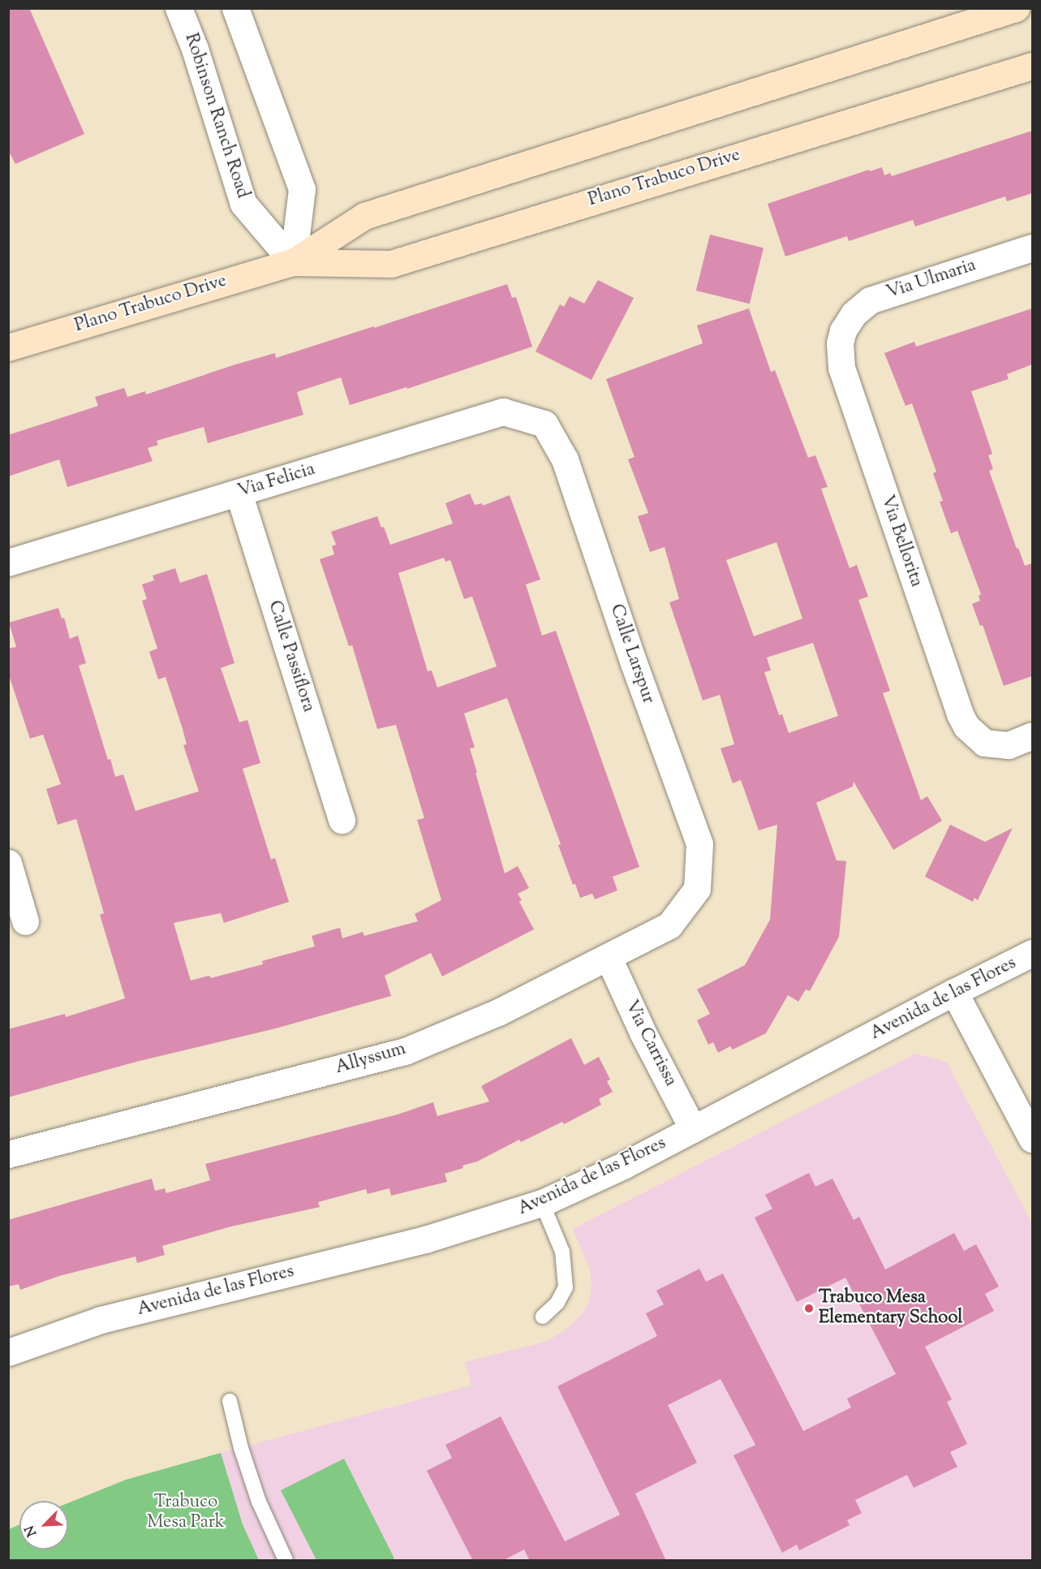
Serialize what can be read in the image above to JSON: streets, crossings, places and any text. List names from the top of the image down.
{
  "streets": {
    "main road": ["Plano Trabuco Drive"],
    "street": [
      "Robinson Ranch Road",
      "Via Ulmaria",
      "Via Felicia",
      "Via Bellorita",
      "Calle Larspur",
      "Calle Passiflora",
      "Avenida de las Flores",
      "Via Carrissa",
      "Allyssum"
    ]
  },
  "crossings": [
    ["Robinson Ranch Road", "Plano Trabuco Drive"],
    ["Via Ulmaria", "Via Bellorita"],
    ["Via Felicia", "Calle Larspur"],
    ["Via Felicia", "Calle Passiflora"],
    ["Calle Larspur", "Allyssum"],
    ["Avenida de las Flores", "Via Carrissa"],
    ["Via Carrissa", "Allyssum"]
  ],
  "parks": ["Trabuco Mesa Park"],
  "places": ["Trabuco Mesa Elementary School"],
  "north": "bottom left"
}
